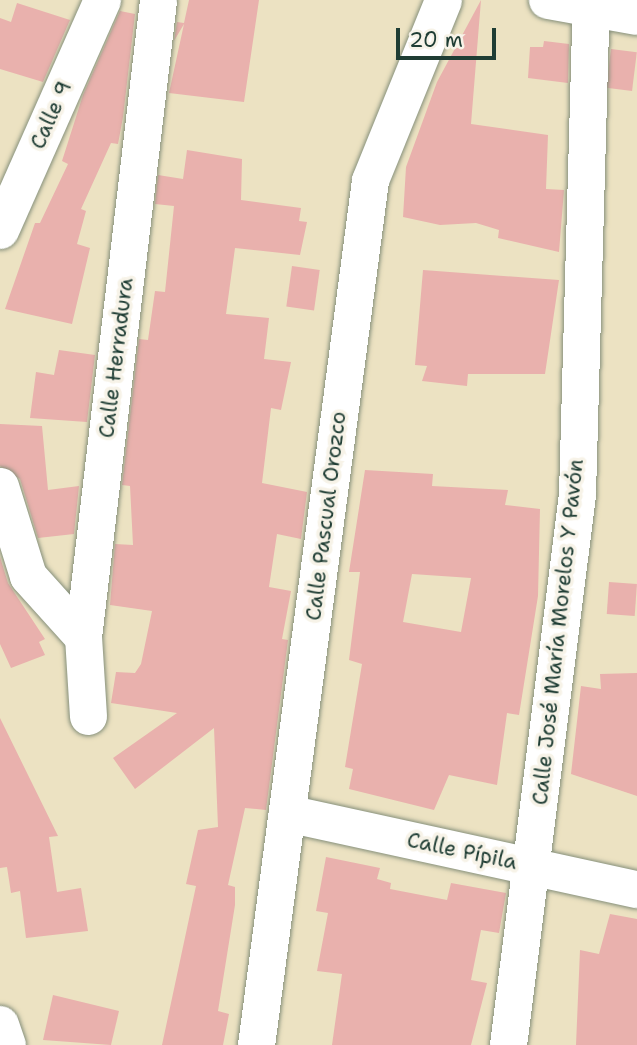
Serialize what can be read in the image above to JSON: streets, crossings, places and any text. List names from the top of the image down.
{
  "streets": {
    "street": [
      "Calle 9",
      "Calle Herradura",
      "Calle Pascual Orozco",
      "Calle José María Morelos Y Pavón",
      "Calle Pípila"
    ]
  },
  "crossings": [
    ["Calle Pascual Orozco", "Calle Pípila"],
    ["Calle José María Morelos Y Pavón", "Calle Pípila"]
  ],
  "scale_bar": "20 m"
}
